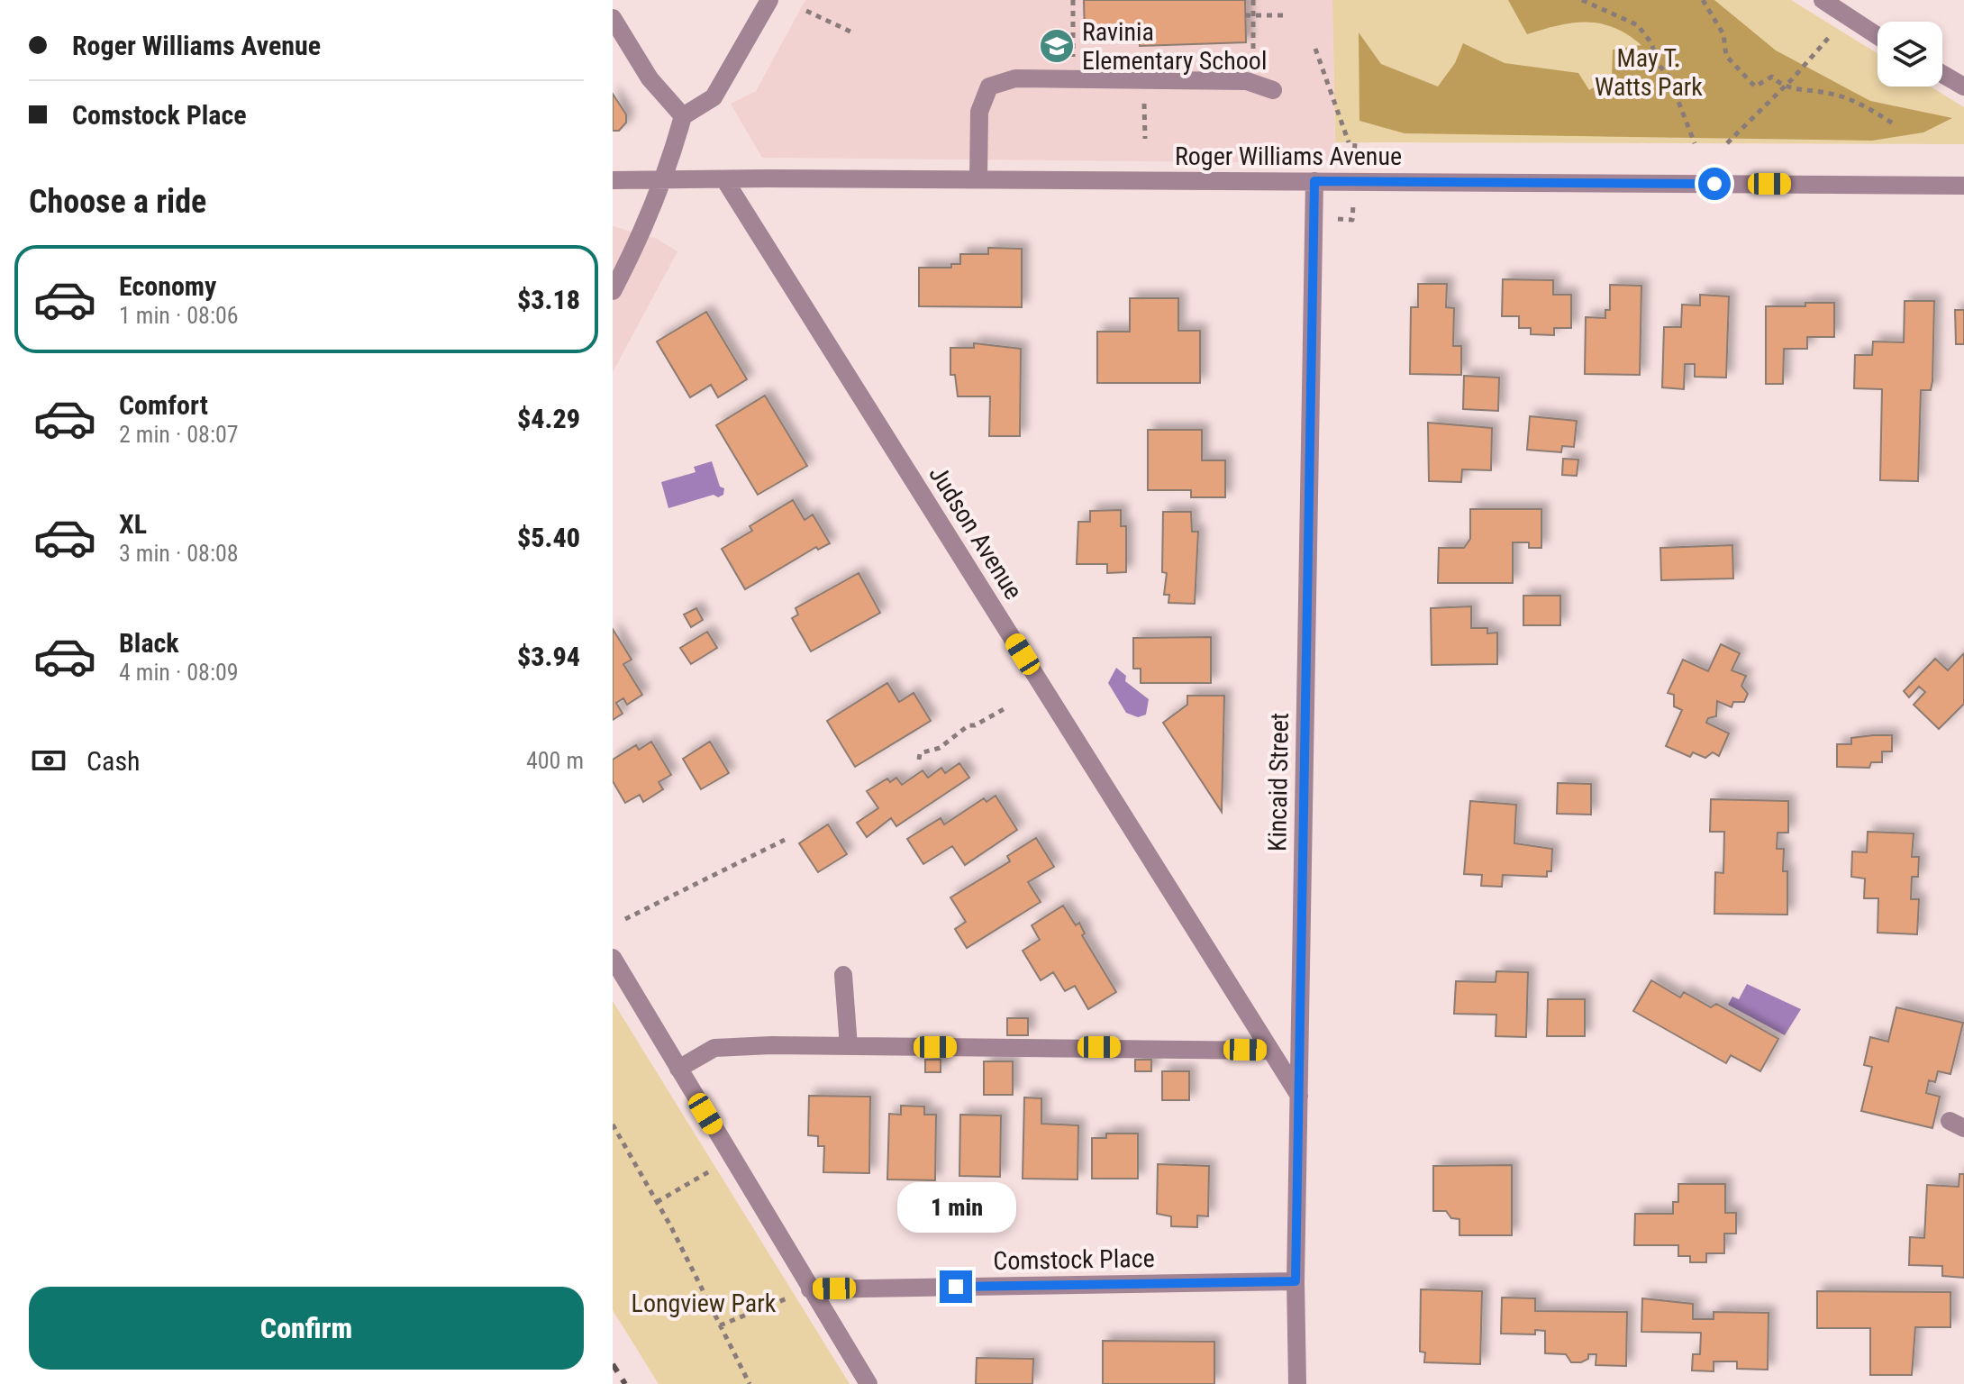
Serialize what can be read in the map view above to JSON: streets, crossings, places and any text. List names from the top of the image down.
{
  "streets": {
    "street": [
      "Roger Williams Avenue",
      "Judson Avenue",
      "Kincaid Street",
      "Comstock Place"
    ]
  },
  "crossings": [
    ["Roger Williams Avenue", "Judson Avenue"],
    ["Roger Williams Avenue", "Kincaid Street"],
    ["Judson Avenue", "Kincaid Street"],
    ["Kincaid Street", "Comstock Place"]
  ],
  "parks": ["May T. Watts Park", "Longview Park"],
  "places": {
    "school or university": ["Ravinia Elementary School"]
  },
  "page": {
    "banner": ["Roger Williams Avenue", "Comstock Place"],
    "heading": "Choose a ride",
    "list": [
      {
        "name": "Economy",
        "note": "1 min · 08:06",
        "value": "$3.18"
      },
      {
        "name": "Comfort",
        "note": "2 min · 08:07",
        "value": "$4.29"
      },
      {
        "name": "XL",
        "note": "3 min · 08:08",
        "value": "$5.40"
      },
      {
        "name": "Black",
        "note": "4 min · 08:09",
        "value": "$3.94"
      }
    ],
    "pay": ["Cash", "400 m"],
    "bubble": "1 min",
    "buttons": "Confirm"
  }
}
